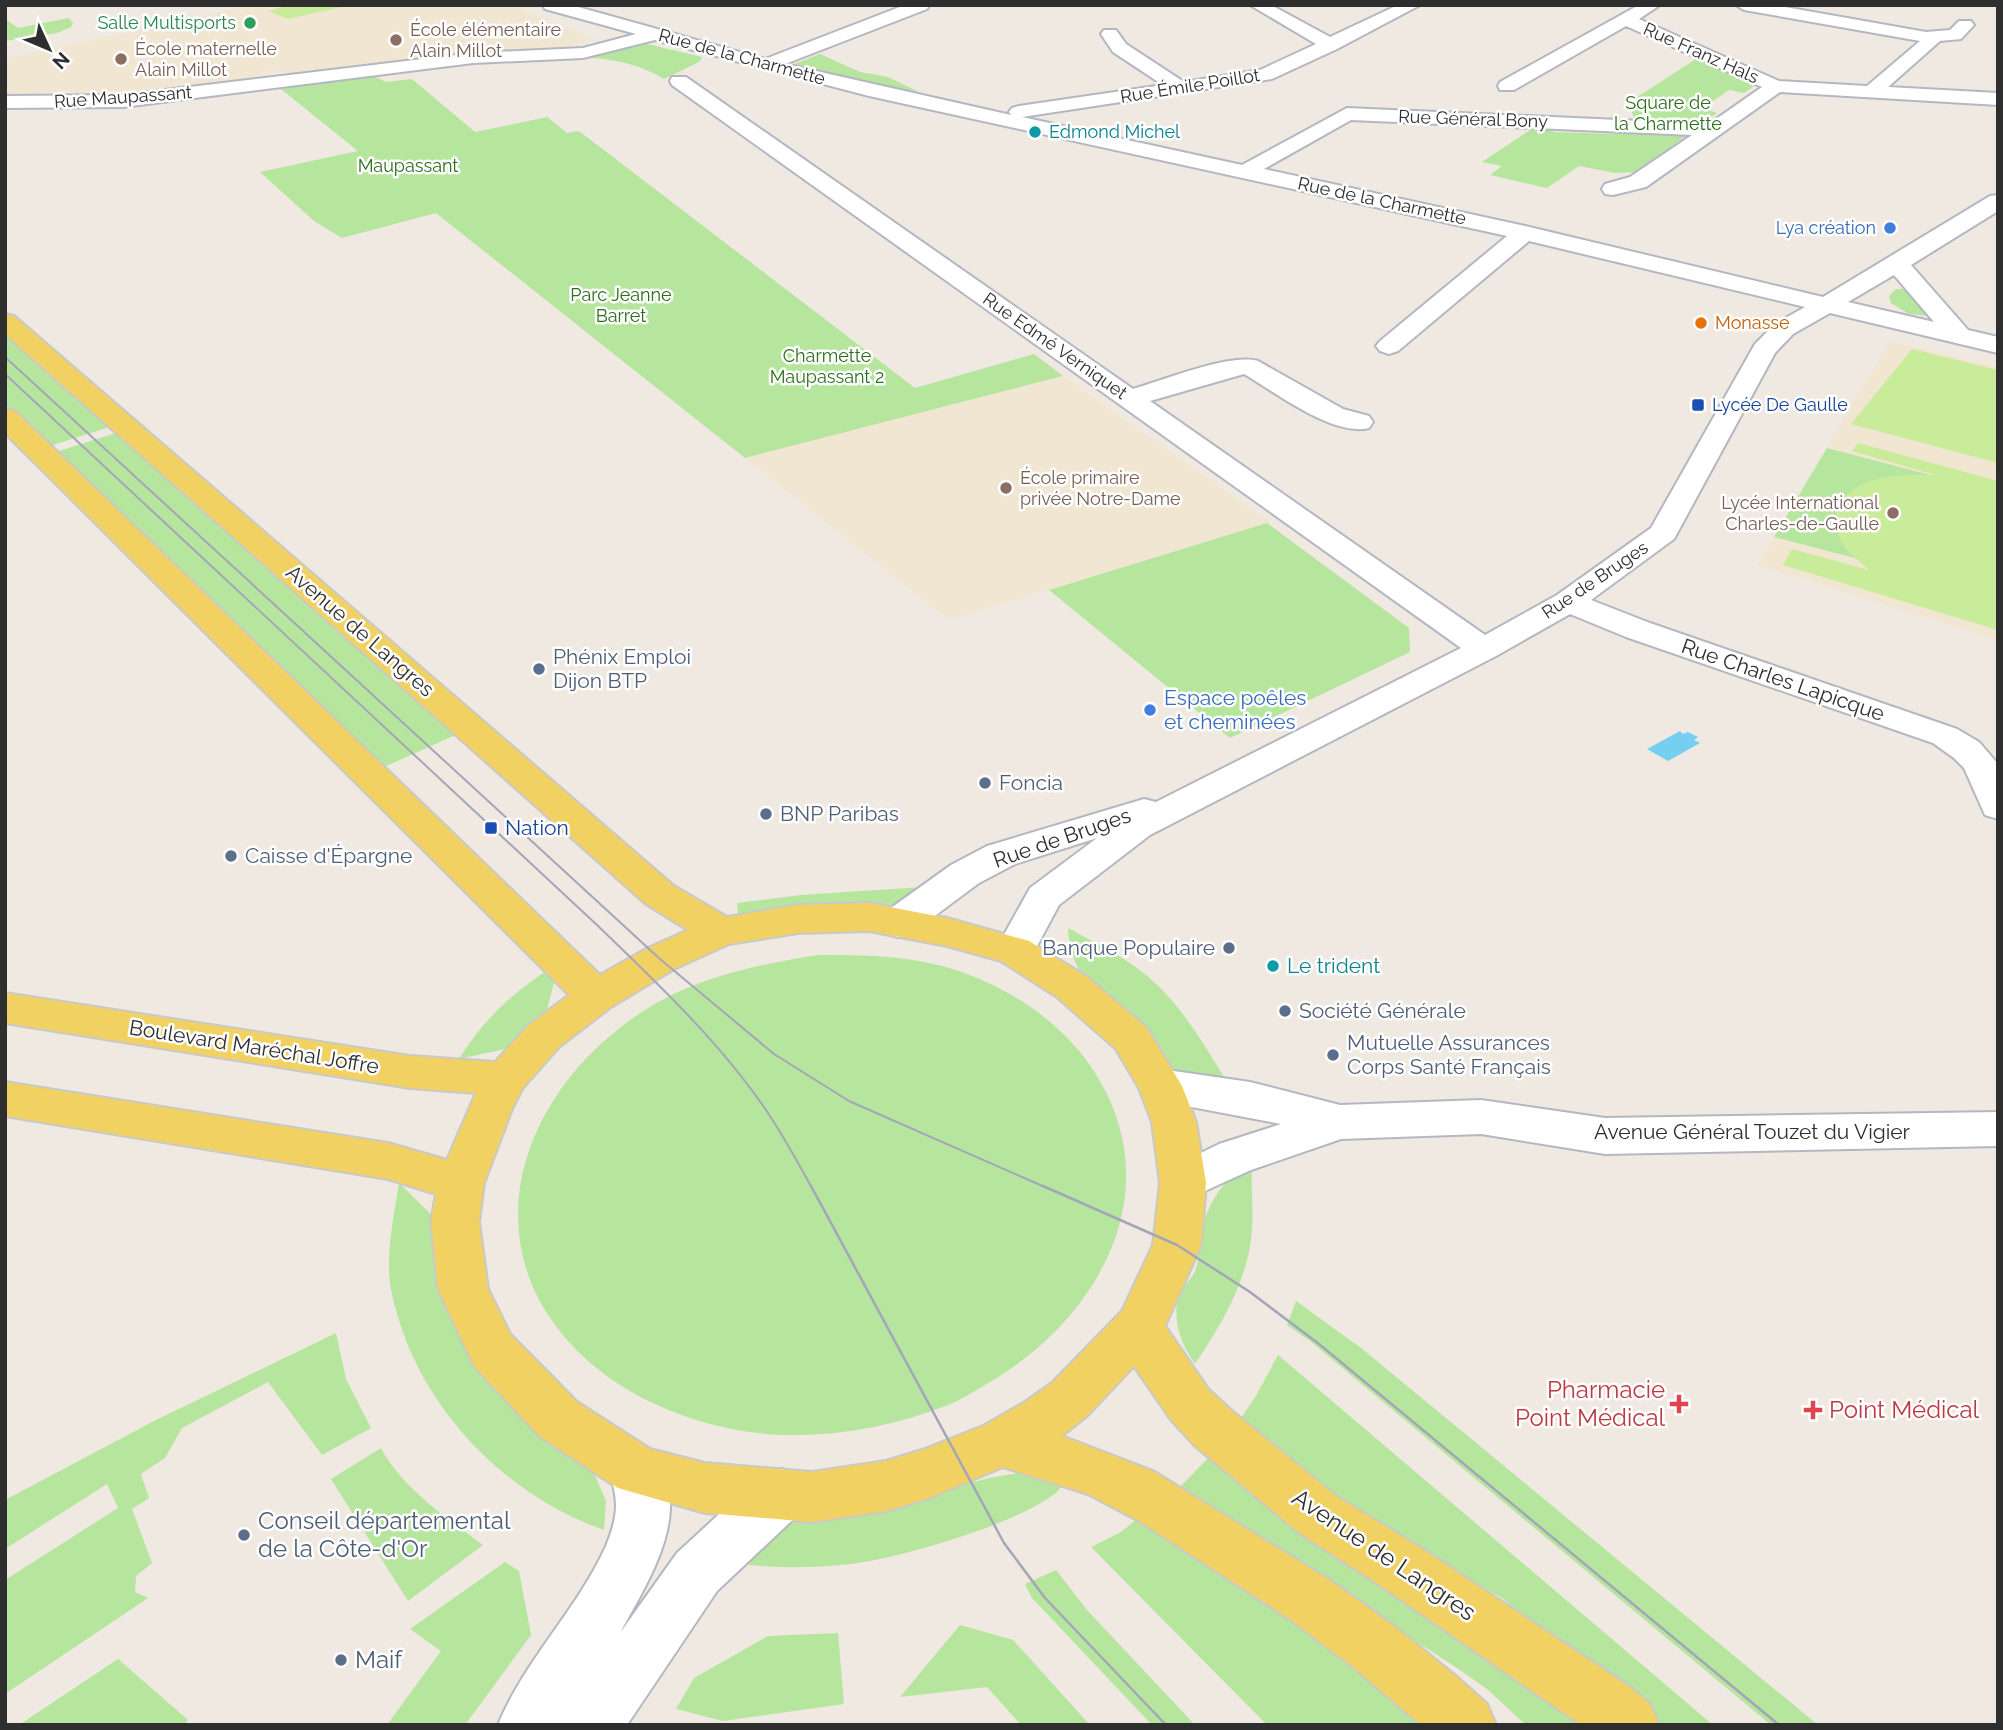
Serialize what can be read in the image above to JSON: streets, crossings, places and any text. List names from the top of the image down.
{
  "streets": {
    "main road": ["Avenue de Langres", "Boulevard Maréchal Joffre"],
    "street": [
      "Rue Franz Hals",
      "Rue de la Charmette",
      "Rue Émile Poillot",
      "Rue Maupassant",
      "Rue Général Bony",
      "Rue Edmé Verniquet",
      "Rue de Bruges",
      "Rue Charles Lapicque",
      "Avenue Général Touzet du Vigier"
    ]
  },
  "crossings": [
    ["Rue de la Charmette", "Rue Émile Poillot"],
    ["Rue de la Charmette", "Rue Maupassant"],
    ["Rue de la Charmette", "Rue Général Bony"],
    ["Rue de la Charmette", "Rue Edmé Verniquet"],
    ["Rue de la Charmette", "Rue de Bruges"],
    ["Rue Edmé Verniquet", "Rue de Bruges"],
    ["Rue de Bruges", "Rue Charles Lapicque"]
  ],
  "parks": [
    "Square de la Charmette",
    "Maupassant",
    "Parc Jeanne Barret",
    "Charmette Maupassant 2"
  ],
  "places": {
    "other": [
      "Salle Multisports",
      "École élémentaire Alain Millot",
      "École maternelle Alain Millot",
      "Edmond Michel",
      "Lya création",
      "Monasse",
      "École primaire privée Notre-Dame",
      "Lycée International Charles-de-Gaulle",
      "Phénix Emploi Dijon BTP",
      "Espace poêles et cheminées",
      "Foncia",
      "BNP Paribas",
      "Caisse d'Épargne",
      "Banque Populaire",
      "Le trident",
      "Société Générale",
      "Mutuelle Assurances Corps Santé Français",
      "Conseil départemental de la Côte-d'Or",
      "Maif"
    ],
    "transit": ["Lycée De Gaulle", "Nation"],
    "health": ["Pharmacie Point Médical", "Point Médical"]
  },
  "north": "bottom right"
}
